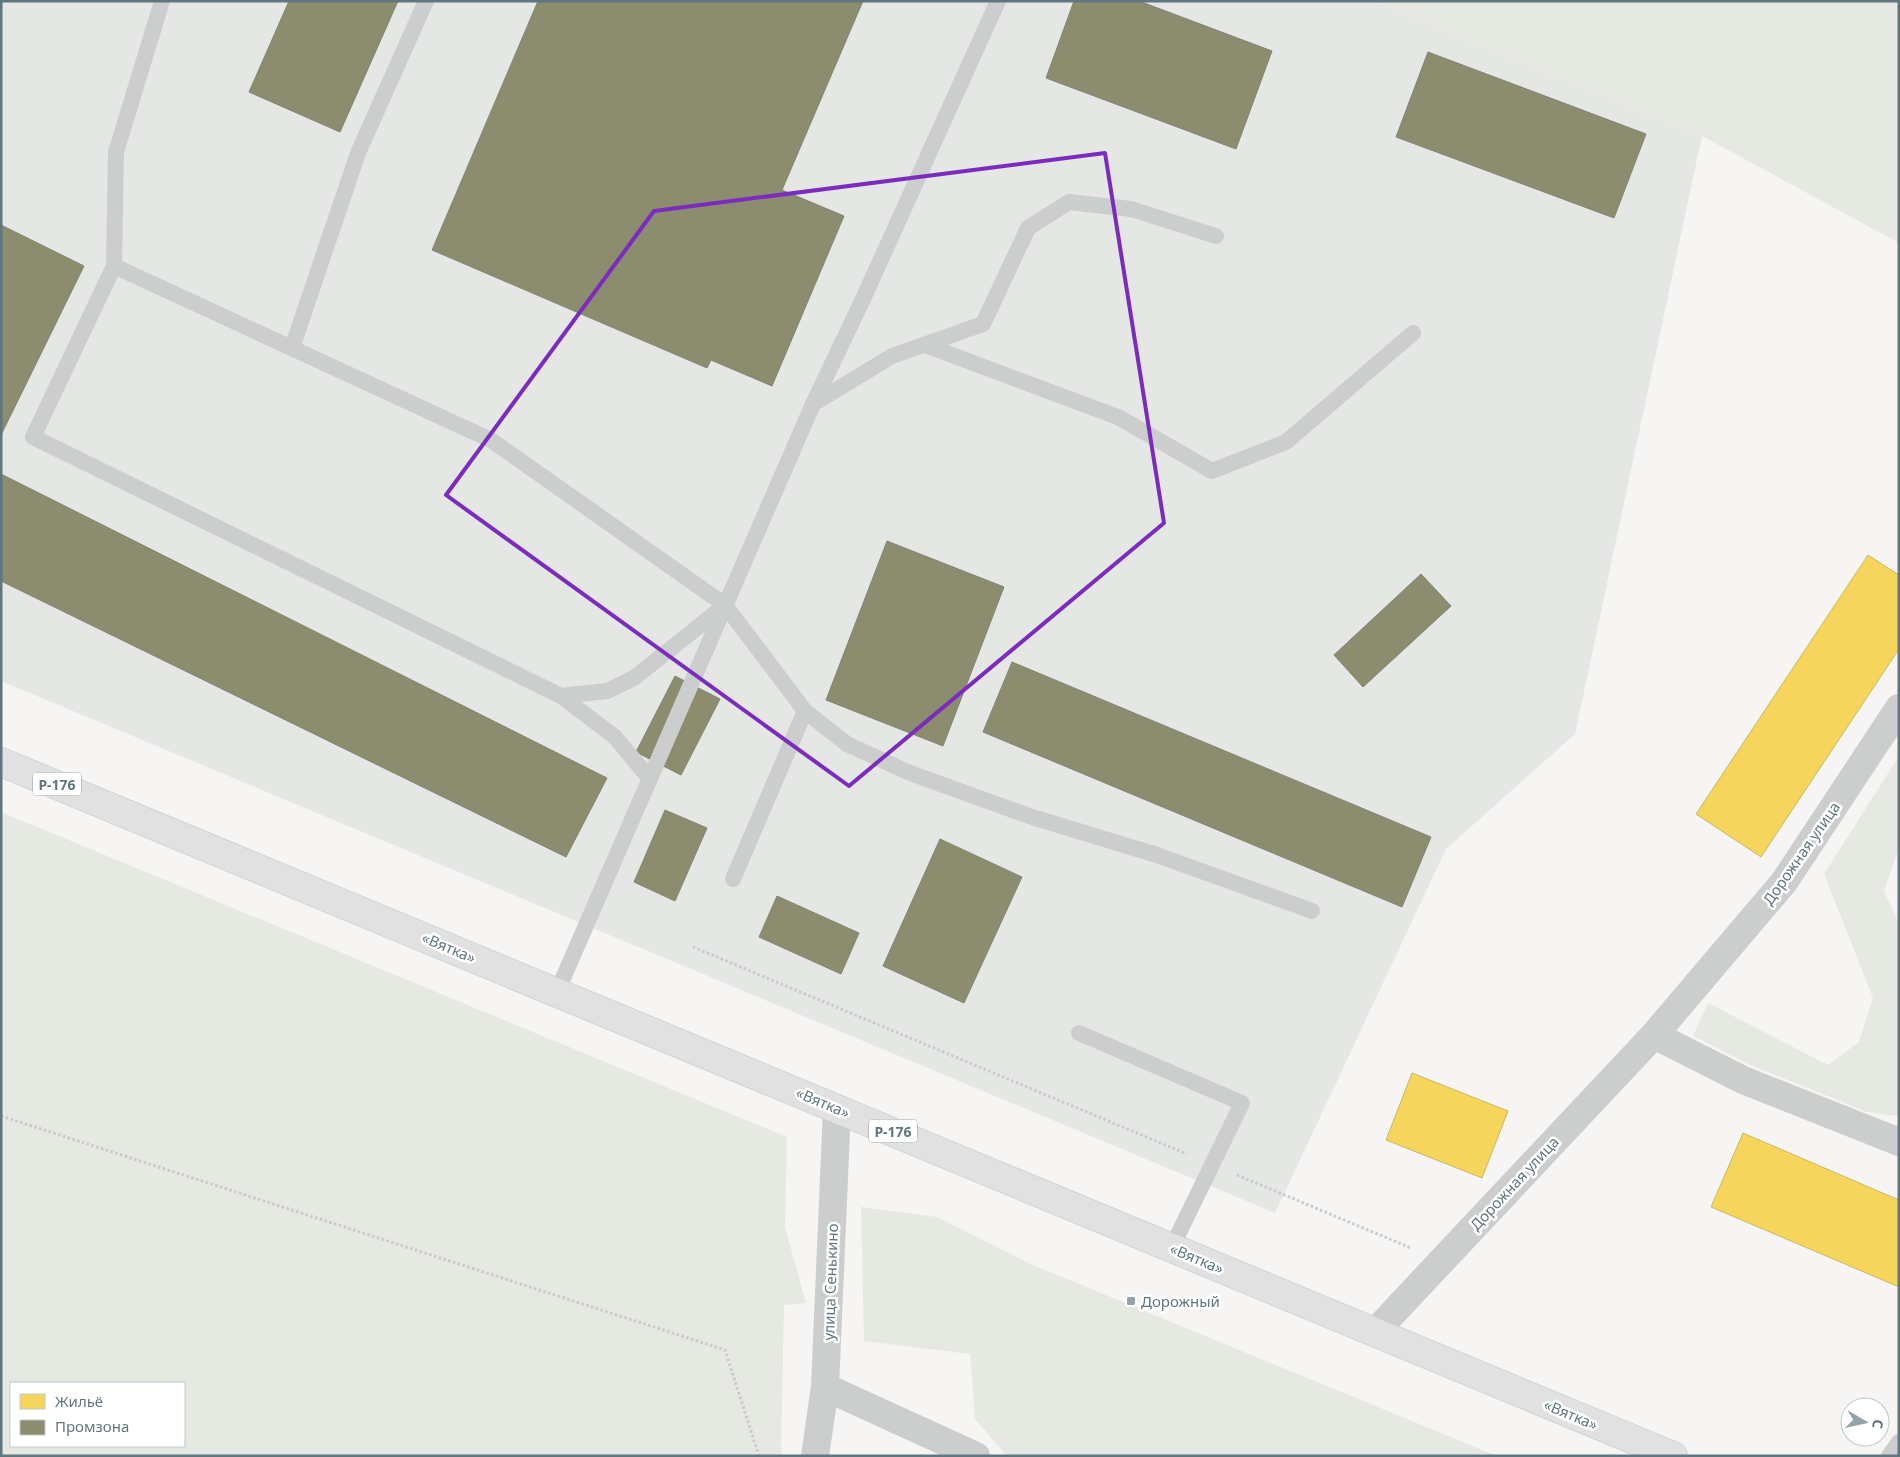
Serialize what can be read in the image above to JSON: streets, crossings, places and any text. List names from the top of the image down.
{
  "streets": {
    "main road": ["Р-176", "«Вятка»"],
    "street": ["Дорожная улица", "улица Сенькино"]
  },
  "crossings": [
    ["Дорожная улица", "«Вятка»"],
    ["«Вятка»", "улица Сенькино"]
  ],
  "places": {
    "transit": ["Дорожный"]
  },
  "legend": ["Жильё", "Промзона"],
  "north": "right"
}
